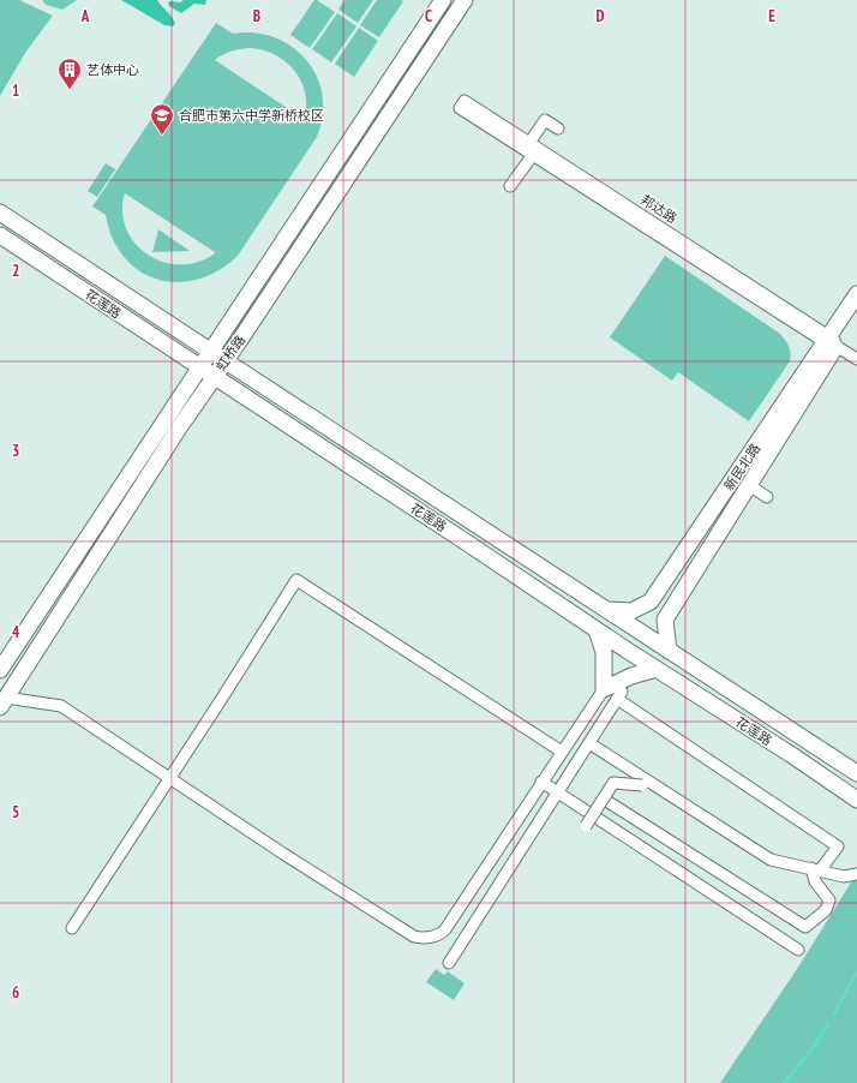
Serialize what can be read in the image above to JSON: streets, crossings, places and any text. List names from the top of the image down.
{
  "streets": {
    "main road": ["花莲路", "虹桥路", "新民北路"],
    "street": ["邦达路"]
  },
  "crossings": [
    ["邦达路", "新民北路"],
    ["花莲路", "虹桥路"],
    ["花莲路", "新民北路"]
  ],
  "places": {
    "building": ["艺体中心"],
    "school or university": ["合肥市第六中学新桥校区"]
  },
  "grid": {
    "columns": [
      "A",
      "B",
      "C",
      "D",
      "E"
    ],
    "rows": [
      "1",
      "2",
      "3",
      "4",
      "5",
      "6"
    ]
  }
}
